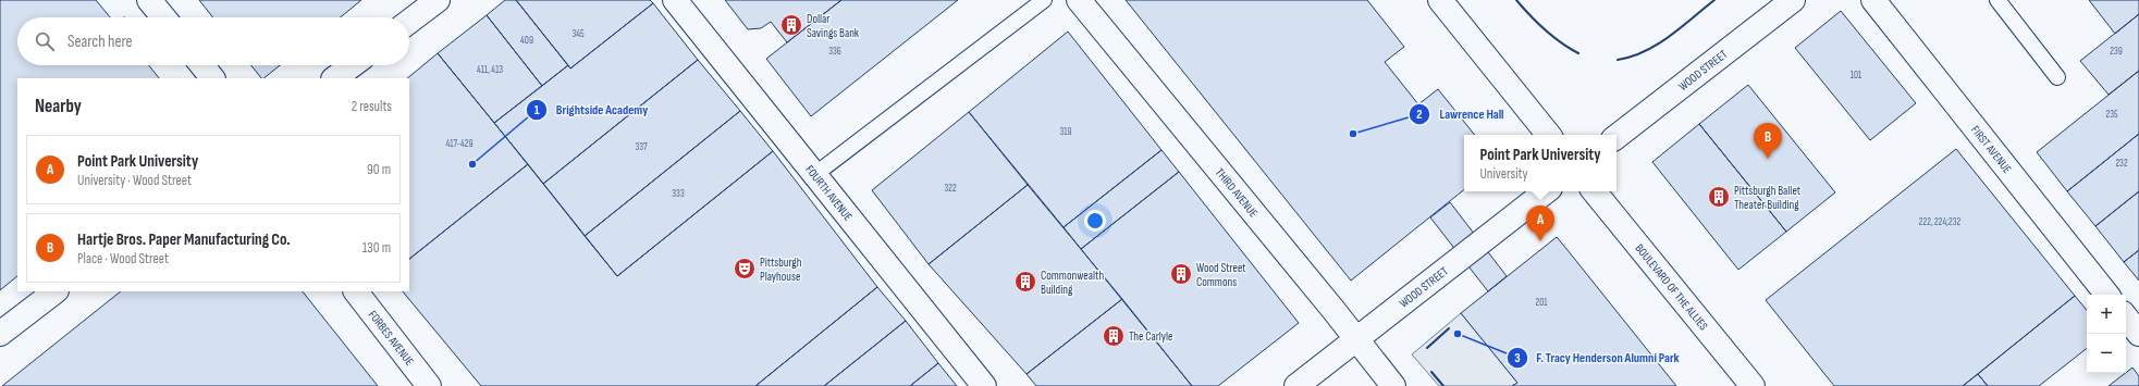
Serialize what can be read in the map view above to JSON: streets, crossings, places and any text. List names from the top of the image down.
{
  "streets": {
    "street": [
      "WOOD STREET",
      "FIRST AVENUE",
      "THIRD AVENUE",
      "FOURTH AVENUE",
      "BOULEVARD OF THE ALLIES",
      "FORBES AVENUE"
    ]
  },
  "crossings": [
    ["WOOD STREET", "THIRD AVENUE"]
  ],
  "places": {
    "building": [
      "Dollar Savings Bank",
      "Pittsburgh Ballet Theater Building",
      "Wood Street Commons",
      "Commonwealth Building",
      "The Carlyle"
    ],
    "other": ["Lawrence Hall", "Brightside Academy", "F. Tracy Henderson Alumni Park"],
    "theatre": ["Pittsburgh Playhouse"]
  },
  "house_numbers": [
    "345",
    "409",
    "336",
    "239",
    "411, 413",
    "101",
    "235",
    "319",
    "417-429",
    "337",
    "232",
    "322",
    "333",
    "222, 224;232",
    "201"
  ],
  "page": {
    "search": "Search here",
    "heading": ["Nearby", "2 results"],
    "pins": ["B", "A"],
    "popup": ["Point Park University", "University"],
    "list": [
      {
        "mark": "A",
        "name": "Point Park University",
        "note": "University · Wood Street",
        "value": "90 m"
      },
      {
        "mark": "B",
        "name": "Hartje Bros. Paper Manufacturing Co.",
        "note": "Place · Wood Street",
        "value": "130 m"
      }
    ],
    "map_buttons": ["+", "−"]
  }
}
